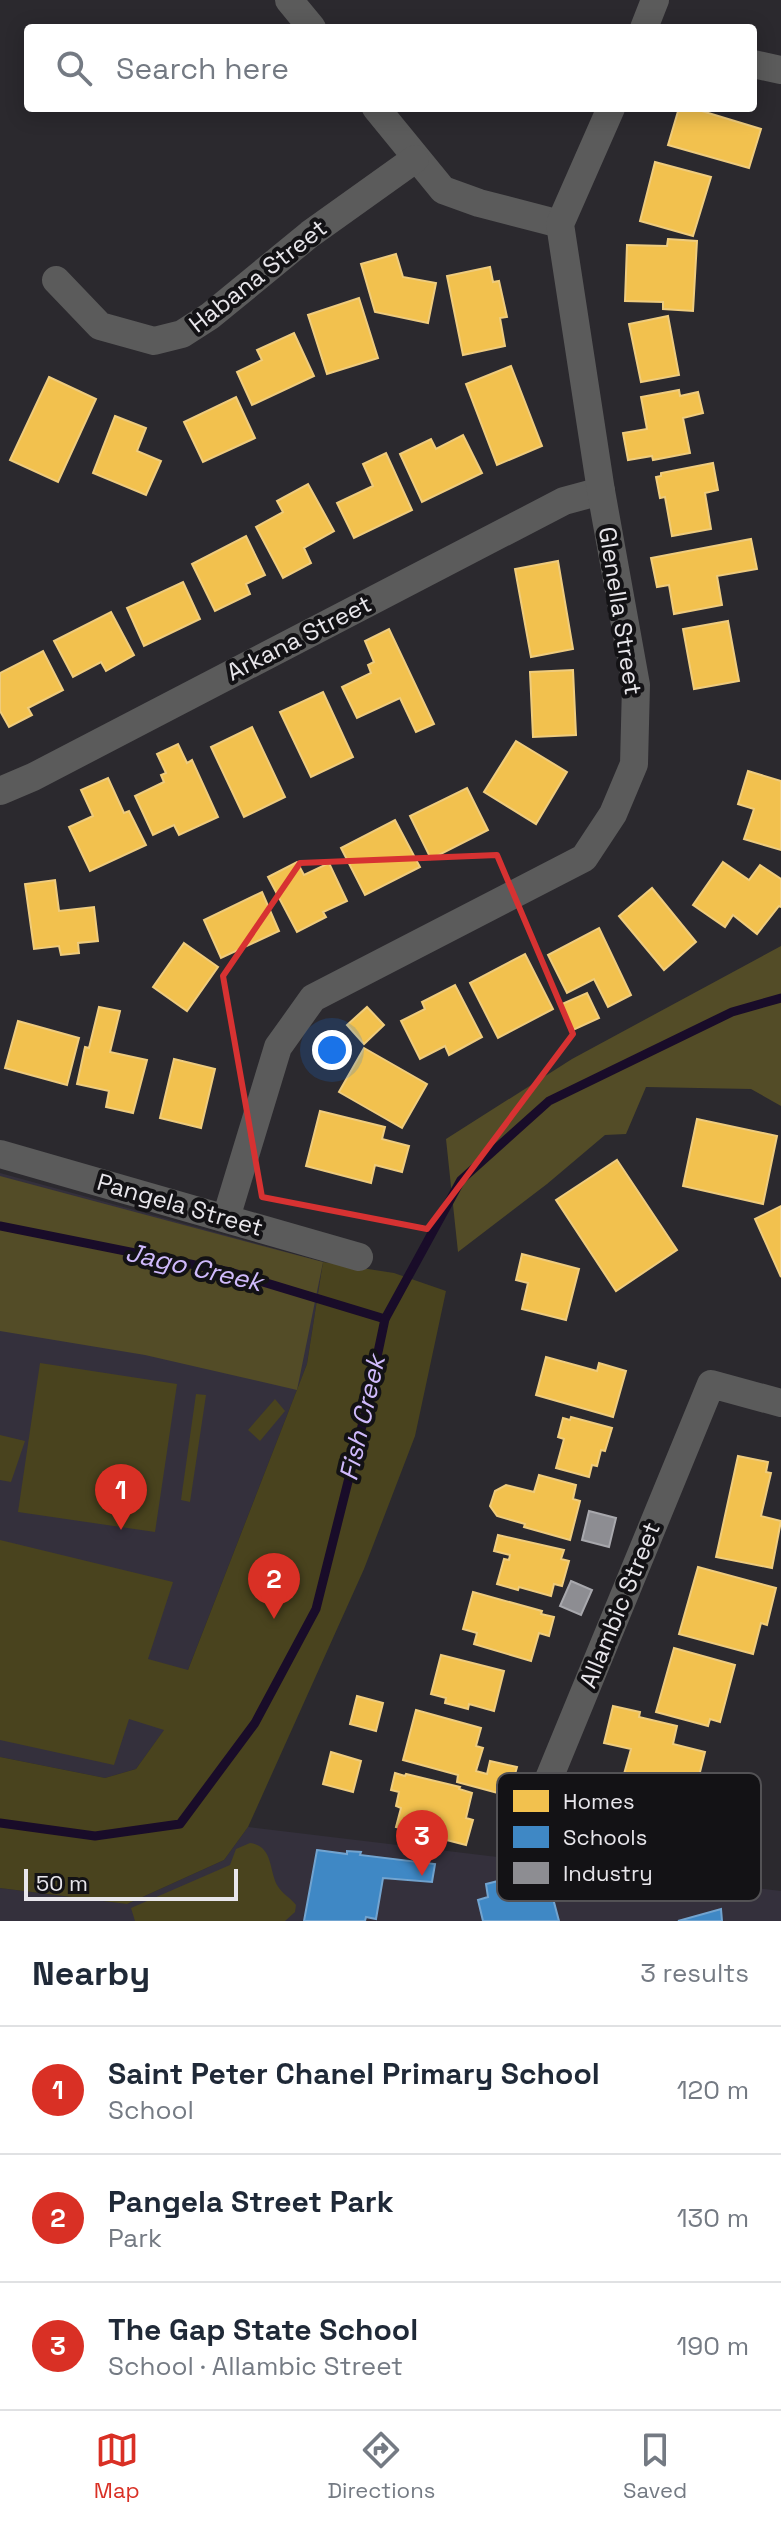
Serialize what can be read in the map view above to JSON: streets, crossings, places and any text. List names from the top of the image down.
{
  "streets": {
    "street": [
      "Habana Street",
      "Glenella Street",
      "Arkana Street",
      "Pangela Street",
      "Allambic Street"
    ]
  },
  "crossings": [
    ["Glenella Street", "Arkana Street"],
    ["Glenella Street", "Pangela Street"]
  ],
  "water": ["Jago Creek", "Fish Creek"],
  "legend": ["Homes", "Schools", "Industry"],
  "scale_bar": "50 m",
  "page": {
    "search": "Search here",
    "pins": ["1", "2", "3"],
    "scale": "50 m",
    "heading": ["Nearby", "3 results"],
    "list": [
      {
        "mark": "1",
        "name": "Saint Peter Chanel Primary School",
        "note": "School",
        "value": "120 m"
      },
      {
        "mark": "2",
        "name": "Pangela Street Park",
        "note": "Park",
        "value": "130 m"
      },
      {
        "mark": "3",
        "name": "The Gap State School",
        "note": "School · Allambic Street",
        "value": "190 m"
      }
    ],
    "nav": ["Map", "Directions", "Saved"]
  }
}
